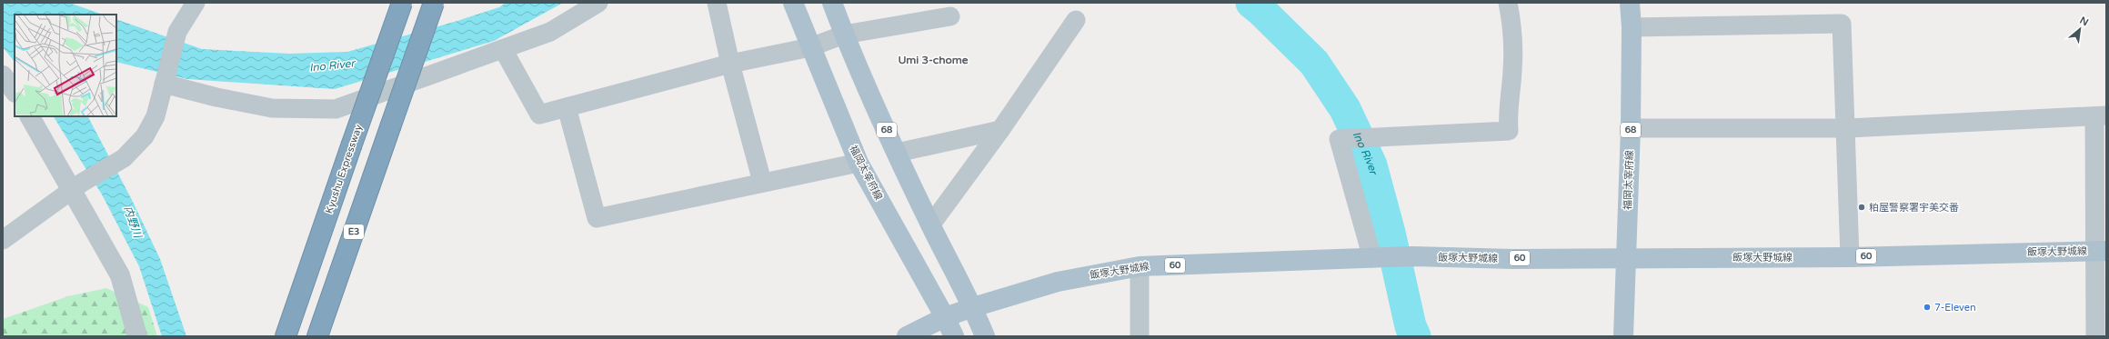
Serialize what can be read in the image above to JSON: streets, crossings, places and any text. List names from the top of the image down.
{
  "streets": {
    "highway": ["Kyushu Expressway", "E3"],
    "main road": [
      "68",
      "福岡太宰府線",
      "飯塚大野城線",
      "60"
    ]
  },
  "crossings": [
    ["68", "飯塚大野城線"],
    ["福岡太宰府線", "飯塚大野城線"]
  ],
  "districts": ["Umi 3-chome"],
  "water": ["Ino River", "内野川"],
  "places": ["粕屋警察署宇美交番", "7-Eleven"],
  "north": "top right"
}
